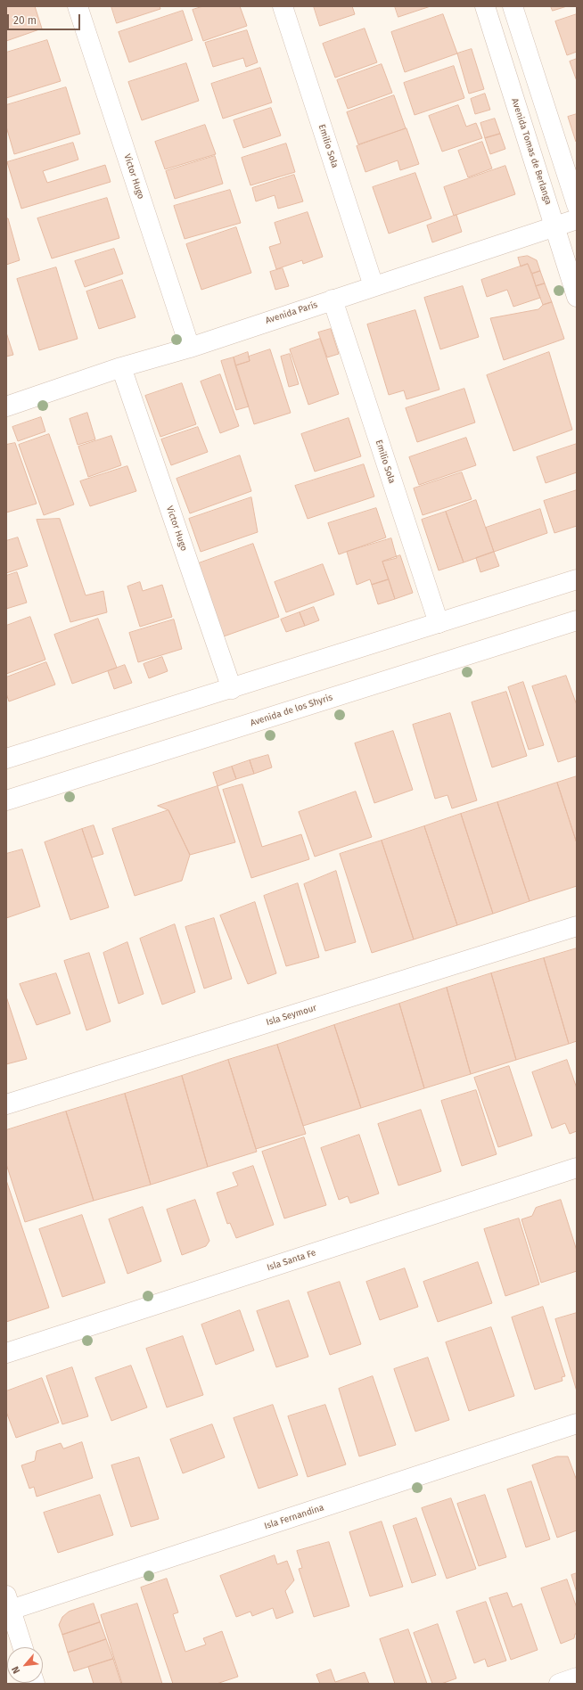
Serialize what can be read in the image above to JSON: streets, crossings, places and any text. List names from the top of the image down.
{
  "streets": {
    "street": [
      "Emilio Sola",
      "Avenida Tomas de Berlanga",
      "Victor Hugo",
      "Avenida París",
      "Avenida de los Shyris",
      "Isla Seymour",
      "Isla Santa Fe",
      "Isla Fernandina"
    ]
  },
  "crossings": [
    ["Emilio Sola", "Avenida París"],
    ["Avenida Tomas de Berlanga", "Avenida París"],
    ["Victor Hugo", "Avenida París"]
  ],
  "scale_bar": "20 m",
  "north": "bottom left"
}
